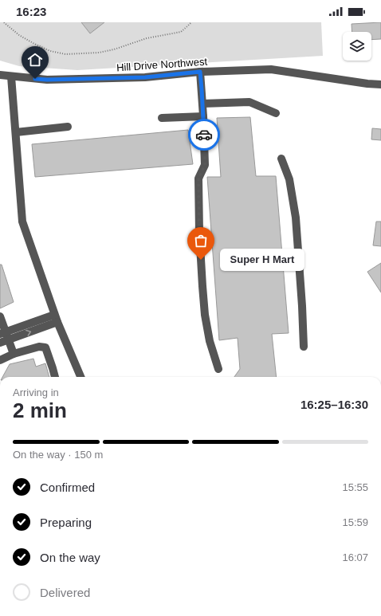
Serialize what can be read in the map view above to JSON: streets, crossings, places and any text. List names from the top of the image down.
{
  "streets": {
    "street": ["Hill Drive Northwest"]
  },
  "places": ["Super H Mart"],
  "page": {
    "status": "16:23",
    "bubble": "Super H Mart",
    "heading": ["2 min", "Arriving in", "16:25–16:30"],
    "bar": "On the way · 150 m",
    "list": [
      ["Confirmed", "15:55"],
      ["Preparing", "15:59"],
      ["On the way", "16:07"],
      "Delivered"
    ]
  }
}
